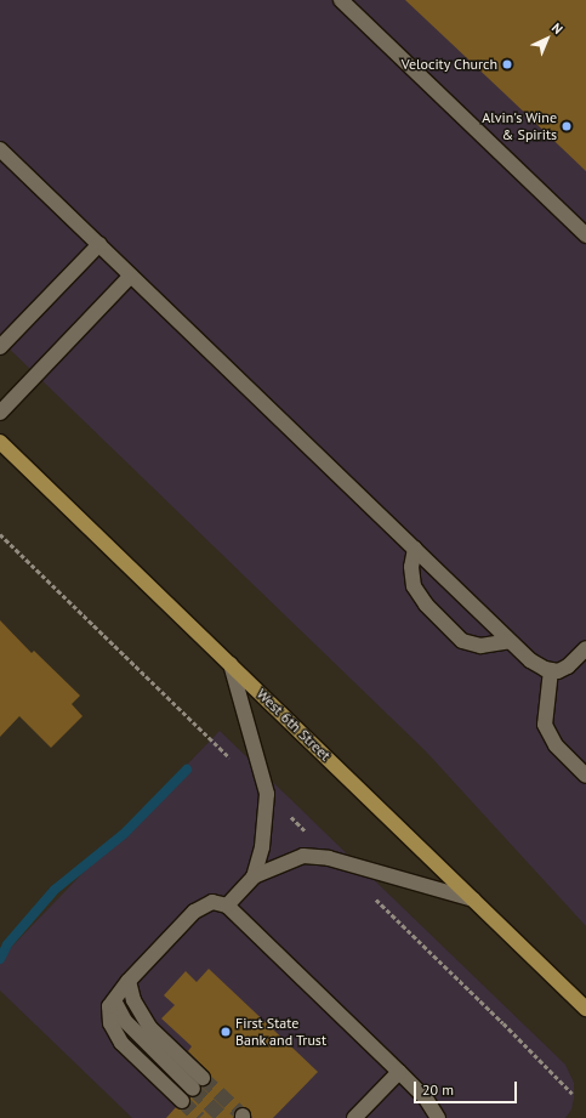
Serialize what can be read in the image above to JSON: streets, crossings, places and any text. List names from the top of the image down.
{
  "streets": {
    "main road": ["West 6th Street"]
  },
  "places": ["Velocity Church", "Alvin's Wine & Spirits", "First State Bank and Trust"],
  "scale_bar": "20 m",
  "north": "top right"
}
